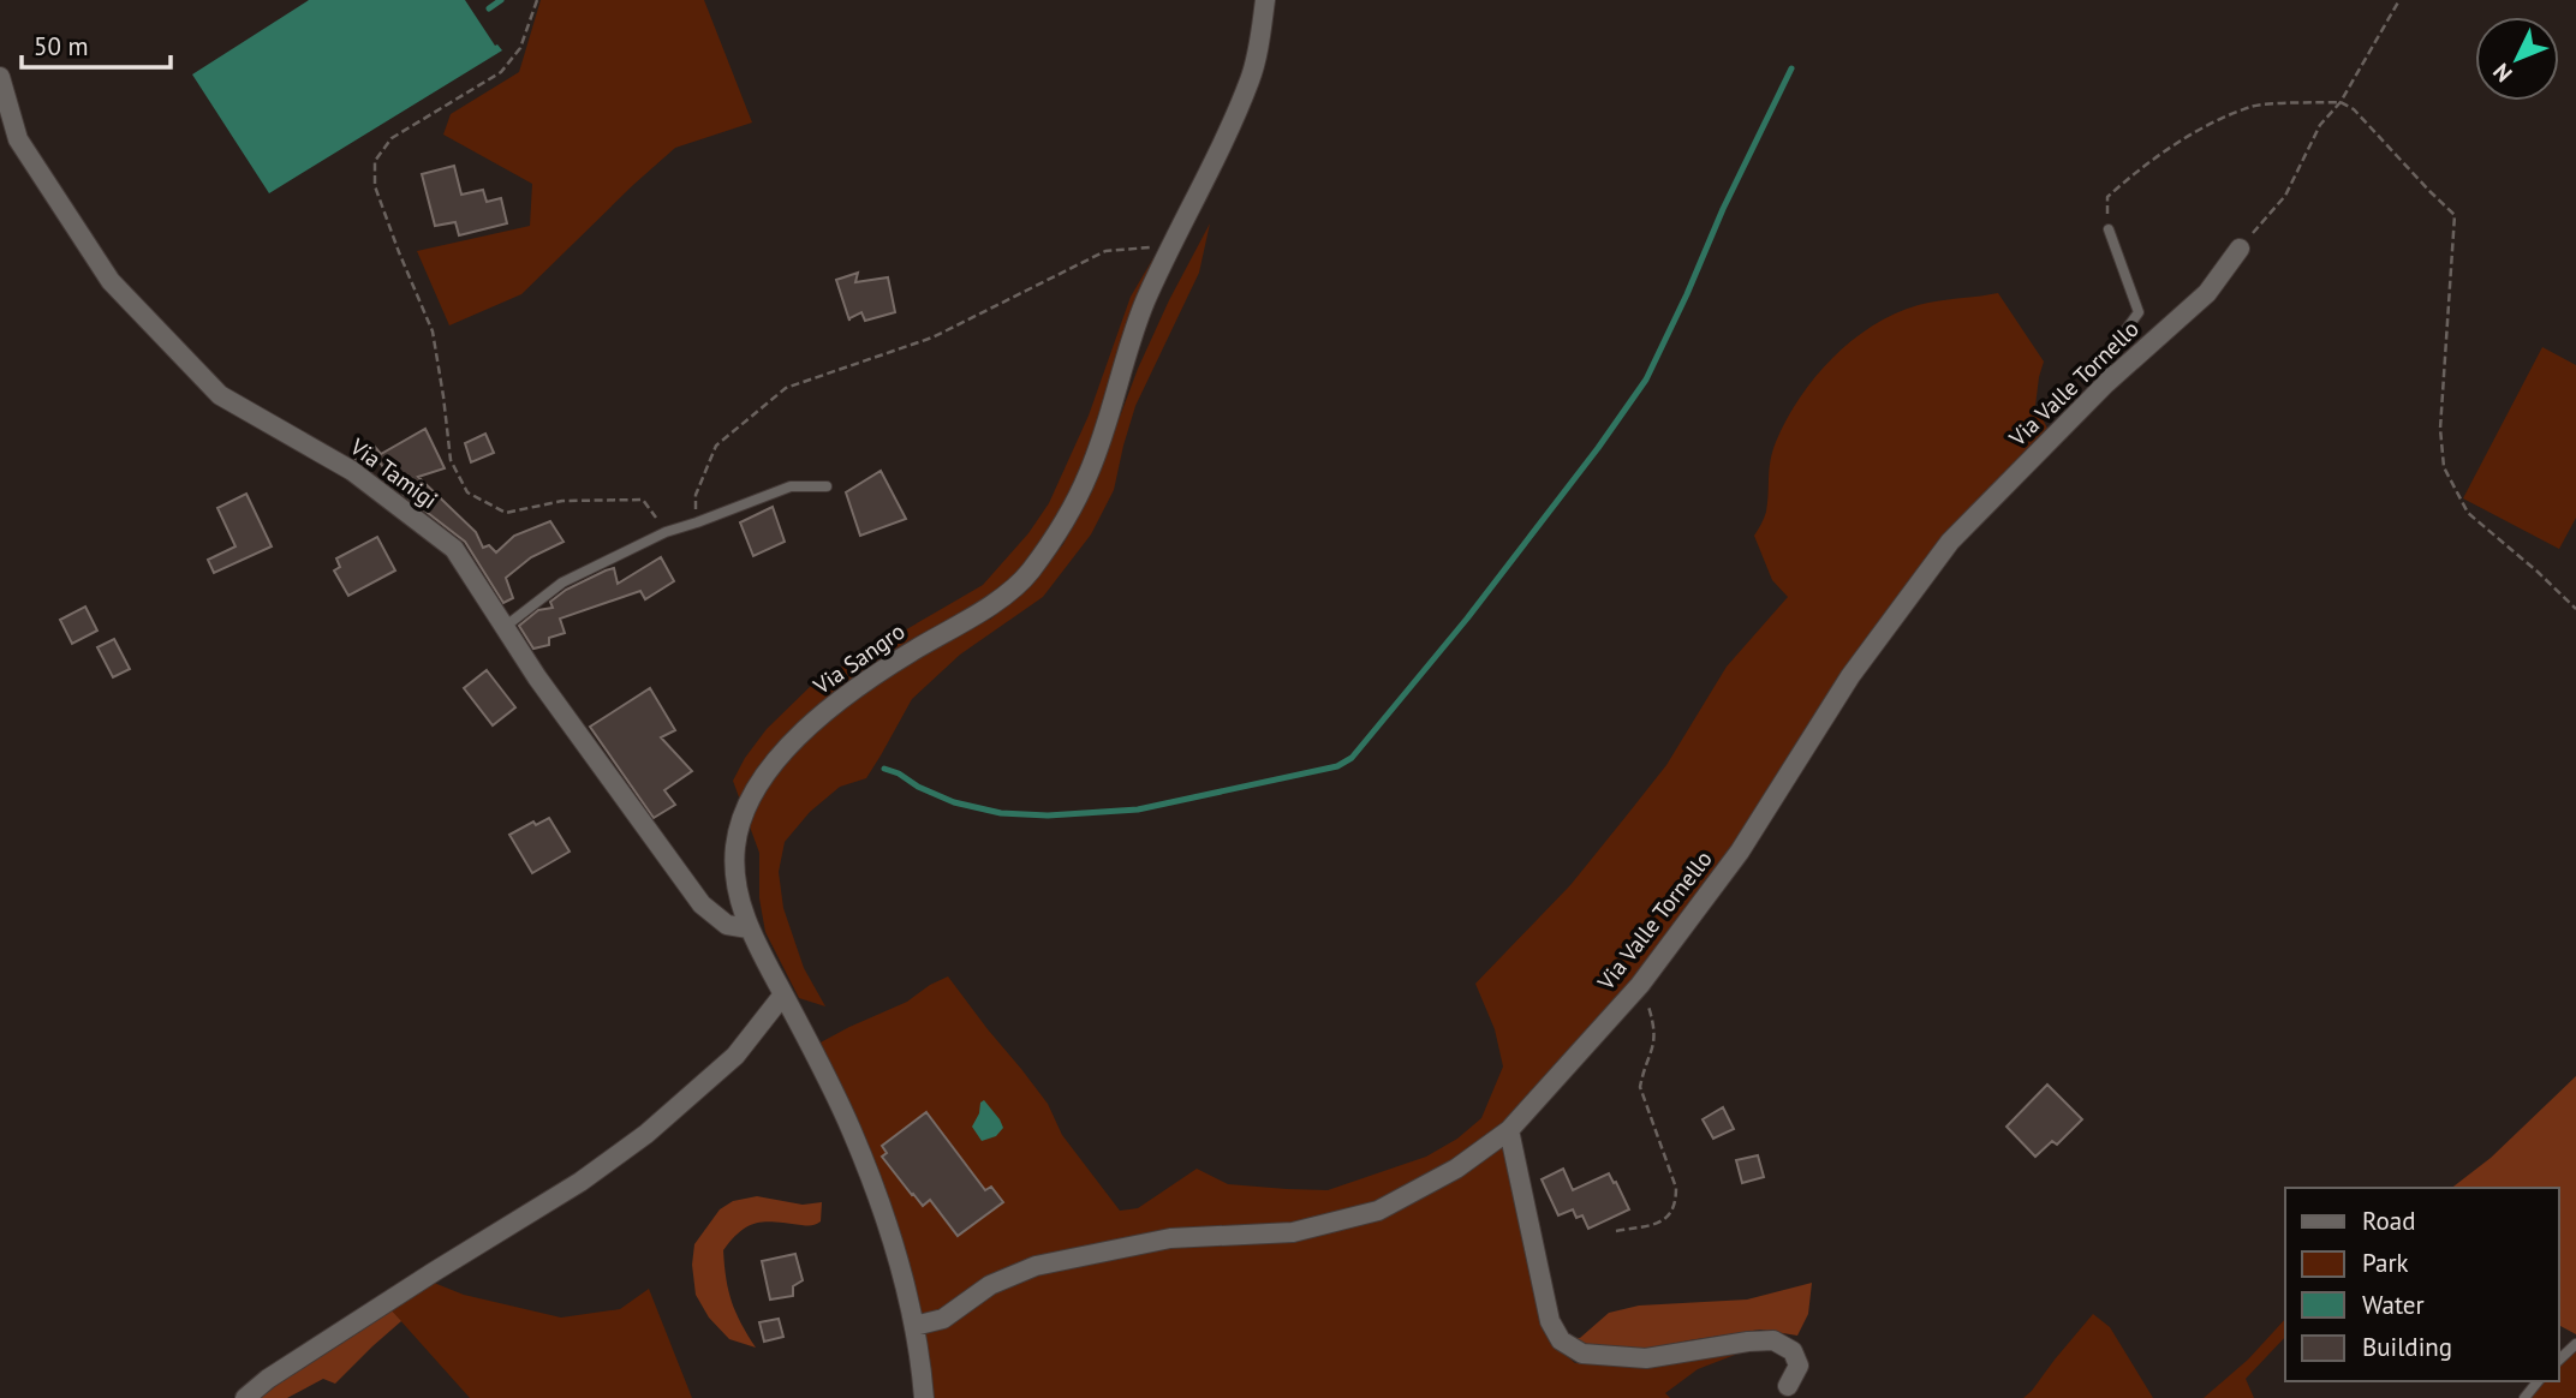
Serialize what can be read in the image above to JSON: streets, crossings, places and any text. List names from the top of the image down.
{
  "streets": {
    "street": ["Via Valle Tornello", "Via Tamigi", "Via Sangro"]
  },
  "crossings": [
    ["Via Valle Tornello", "Via Sangro"],
    ["Via Tamigi", "Via Sangro"]
  ],
  "legend": [
    "Road",
    "Park",
    "Water",
    "Building"
  ],
  "scale_bar": "50 m",
  "north": "bottom left"
}
